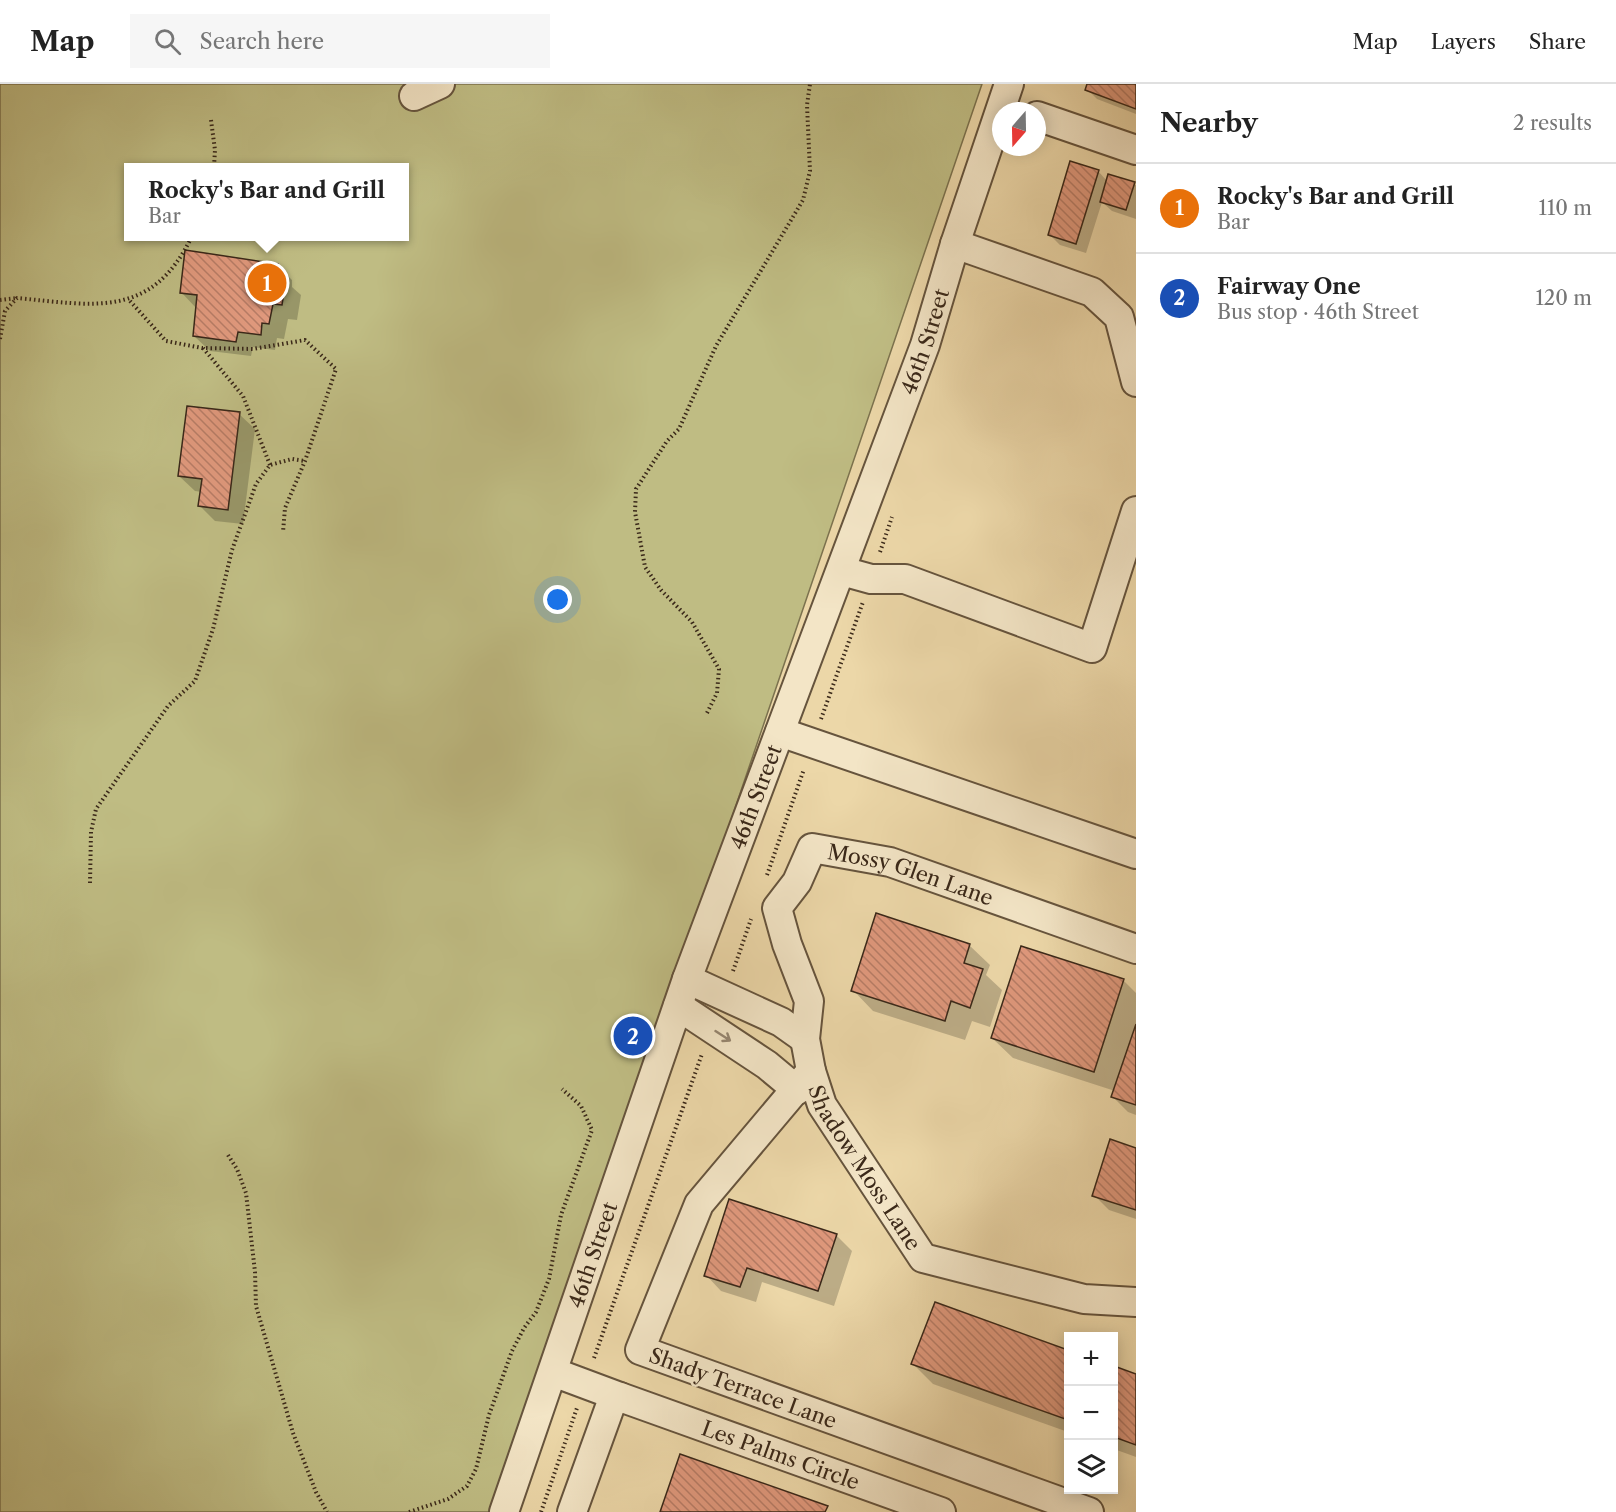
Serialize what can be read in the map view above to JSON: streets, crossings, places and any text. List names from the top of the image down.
{
  "streets": {
    "street": [
      "46th Street",
      "Mossy Glen Lane",
      "Shadow Moss Lane",
      "Shady Terrace Lane",
      "Les Palms Circle"
    ]
  },
  "crossings": [
    ["46th Street", "Shadow Moss Lane"],
    ["46th Street", "Les Palms Circle"],
    ["Mossy Glen Lane", "Shadow Moss Lane"],
    ["Mossy Glen Lane", "Shady Terrace Lane"],
    ["Shadow Moss Lane", "Shady Terrace Lane"]
  ],
  "north": "bottom",
  "page": {
    "header": "Map",
    "search": "Search here",
    "nav": ["Map", "Layers", "Share"],
    "heading": ["Nearby", "2 results"],
    "list": [
      {
        "mark": "1",
        "name": "Rocky's Bar and Grill",
        "note": "Bar",
        "value": "110 m"
      },
      {
        "mark": "2",
        "name": "Fairway One",
        "note": "Bus stop · 46th Street",
        "value": "120 m"
      }
    ],
    "popup": ["Rocky's Bar and Grill", "Bar"],
    "pins": ["1", "2"],
    "map_buttons": ["+", "−"]
  }
}
